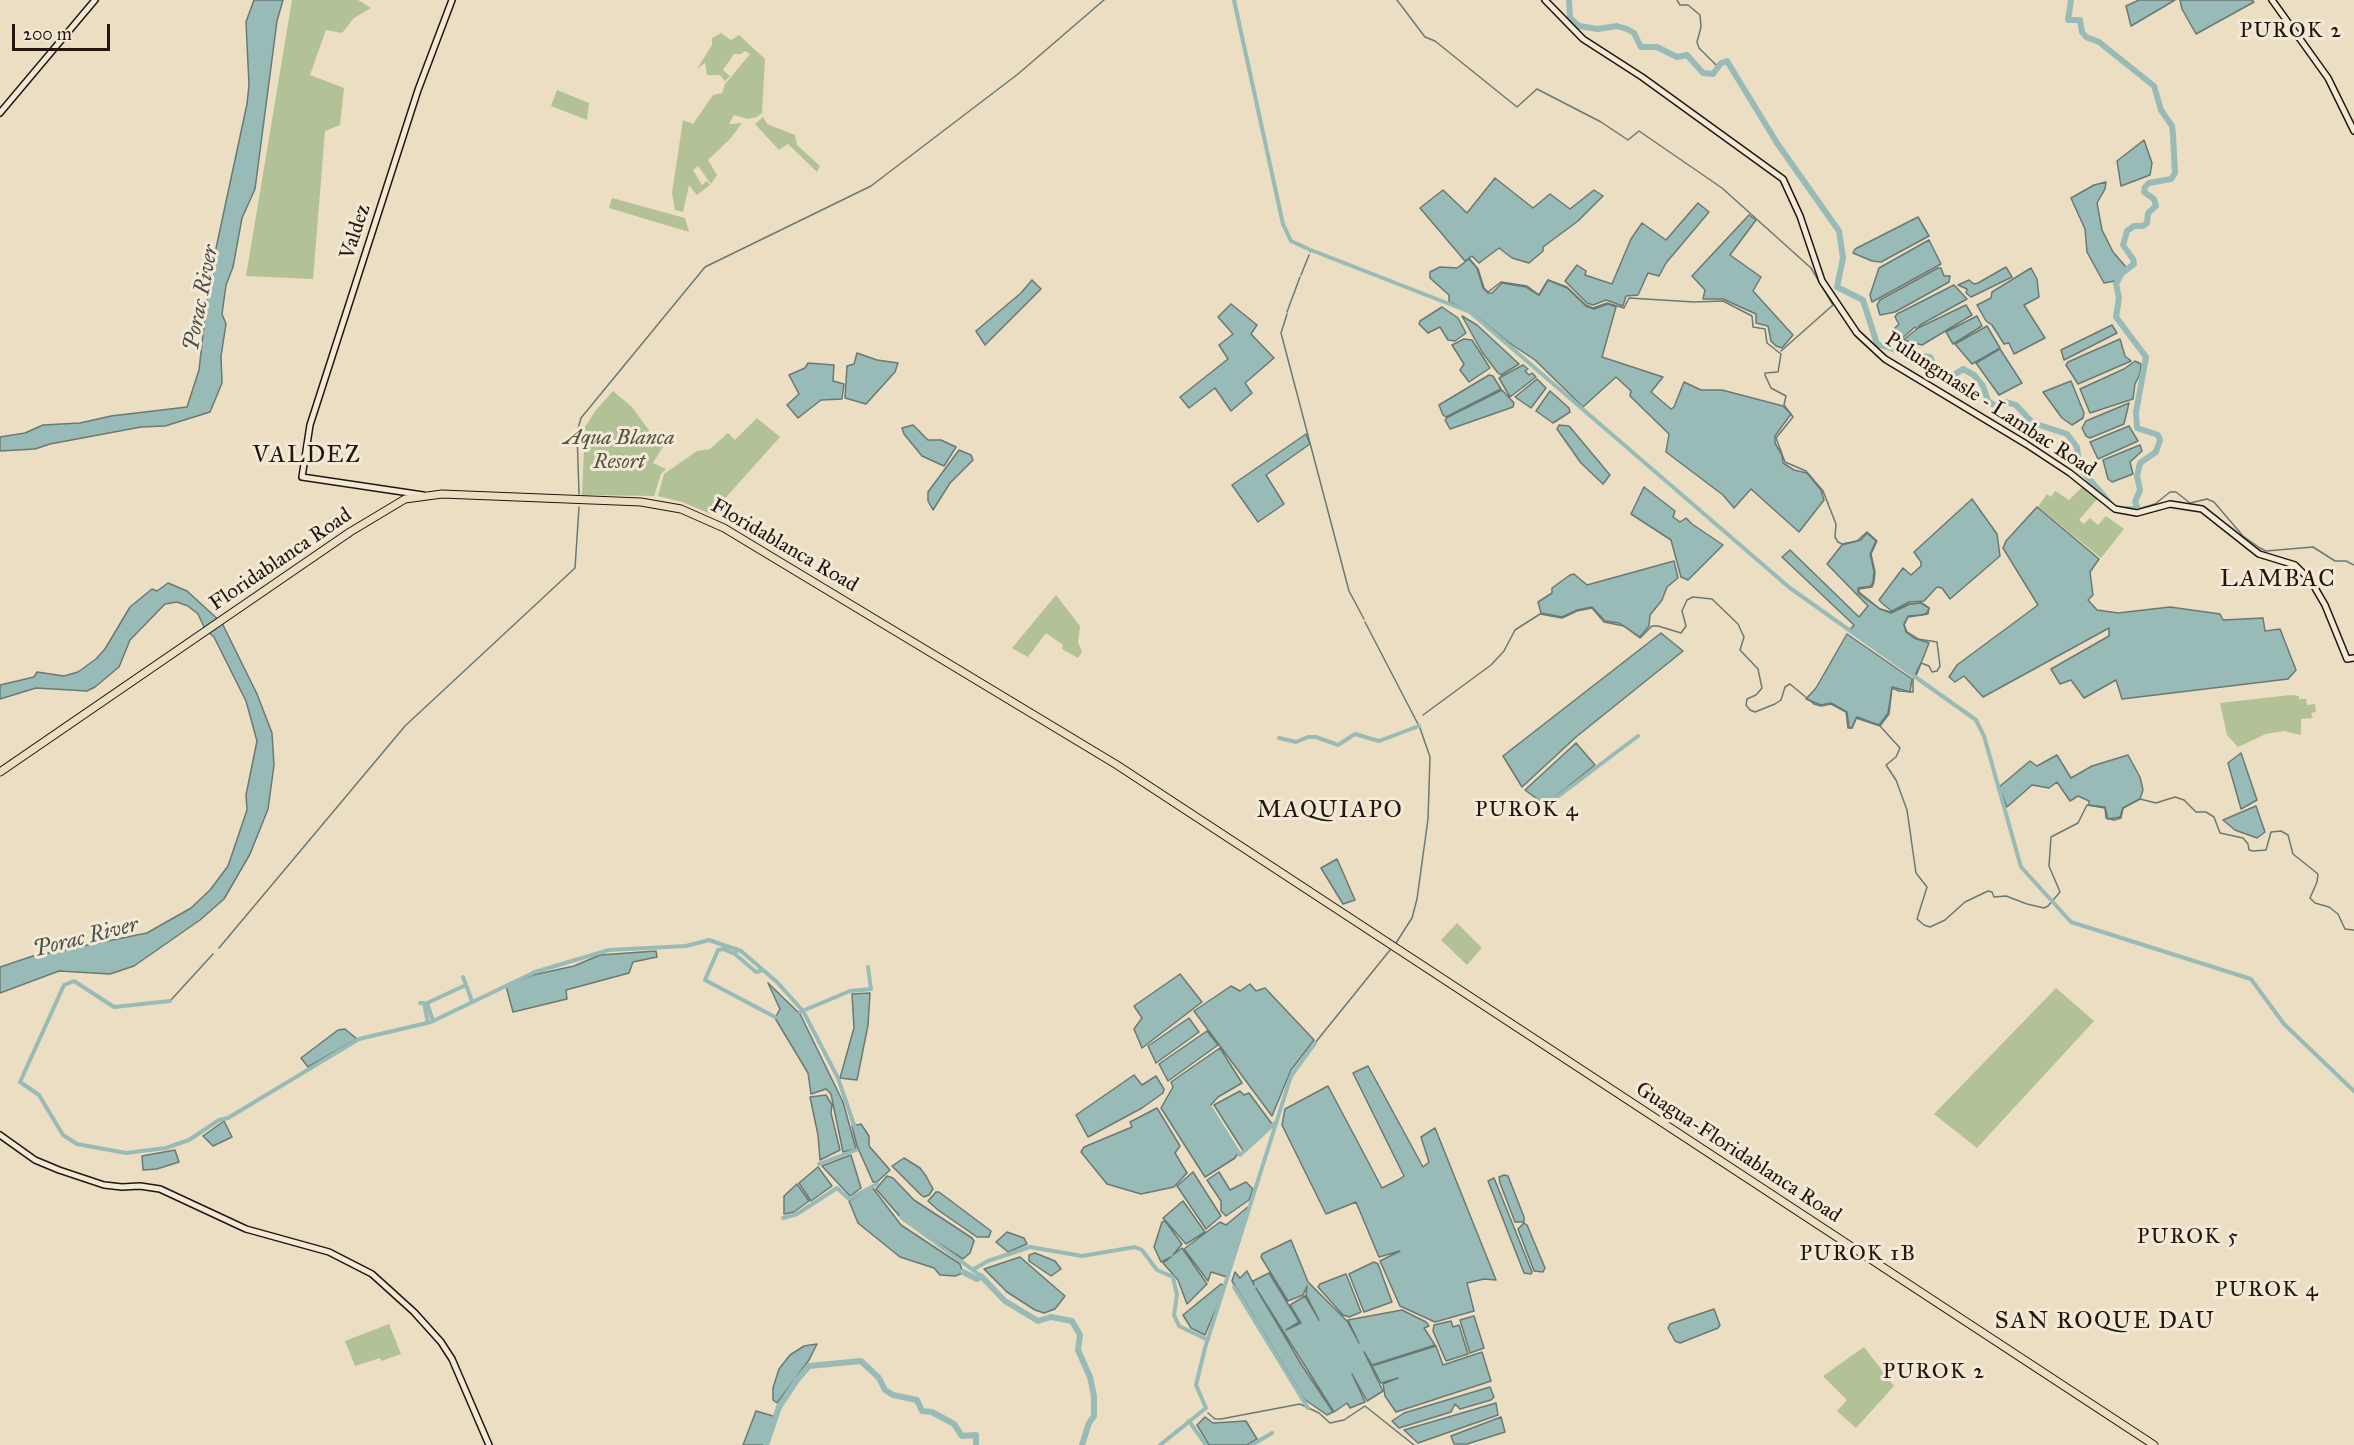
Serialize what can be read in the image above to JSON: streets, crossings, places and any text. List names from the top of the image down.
{
  "streets": {
    "main road": ["Floridablanca Road", "Guagua-Floridablanca Road"],
    "street": ["Valdez", "Pulungmasle - Lambac Road"]
  },
  "crossings": [
    ["Floridablanca Road", "Guagua-Floridablanca Road"]
  ],
  "districts": [
    "PUROK 2",
    "VALDEZ",
    "LAMBAC",
    "MAQUIAPO",
    "PUROK 4",
    "PUROK 5",
    "PUROK 1B",
    "PUROK 4",
    "SAN ROQUE DAU",
    "PUROK 2"
  ],
  "water": ["Porac River"],
  "parks": ["Aqua Blanca Resort"],
  "scale_bar": "200 m"
}
